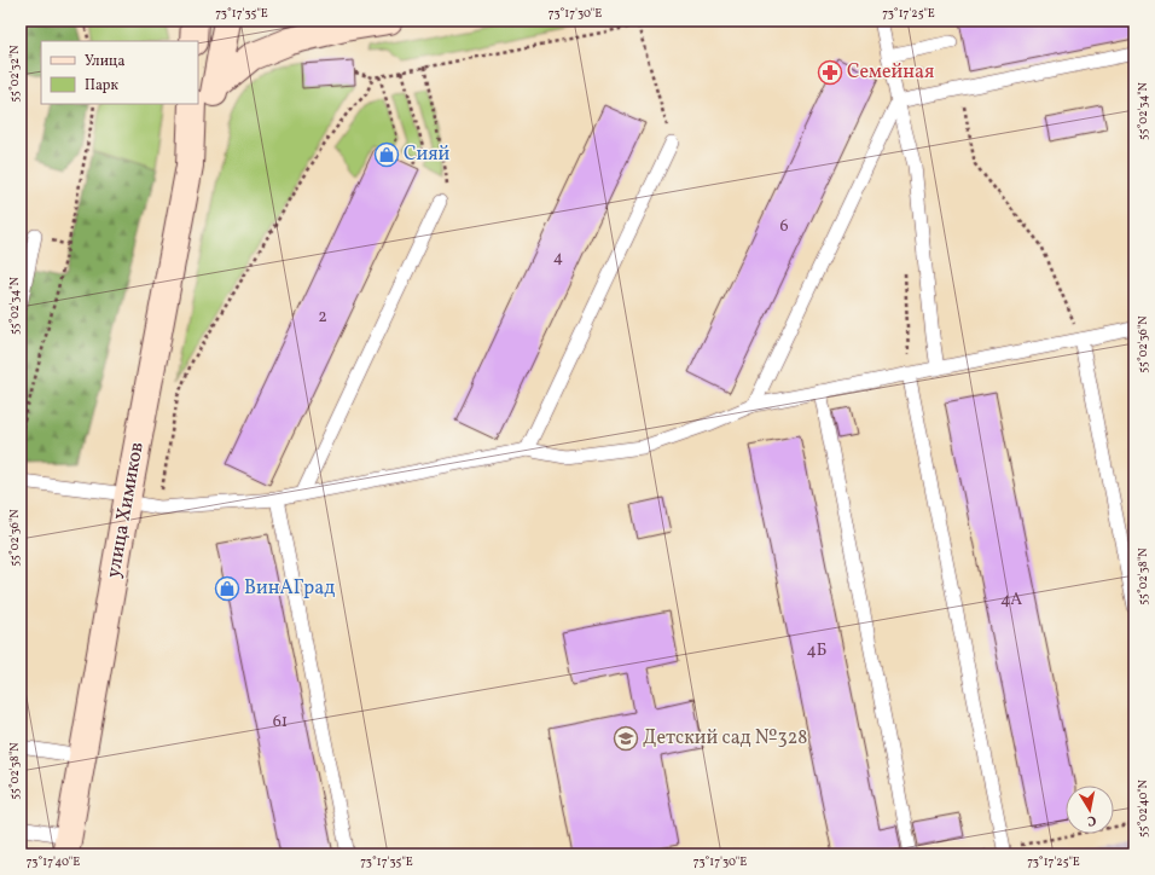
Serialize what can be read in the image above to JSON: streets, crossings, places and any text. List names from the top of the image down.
{
  "streets": {
    "main road": ["улица Химиков"]
  },
  "places": {
    "pharmacy": ["Семейная"],
    "shop": ["Сияй", "ВинАГрад"],
    "school or university": ["Детский сад №328"]
  },
  "house_numbers": [
    "6",
    "4",
    "2",
    "4А",
    "4Б",
    "61"
  ],
  "legend": ["Улица", "Парк"],
  "north": "bottom",
  "coordinates": [
    "73°17'35\"E",
    "73°17'30\"E",
    "73°17'25\"E",
    "55°02'32\"N",
    "55°02'34\"N",
    "55°02'36\"N",
    "55°02'38\"N",
    "55°02'40\"N",
    "73°17'40\"E"
  ]
}
